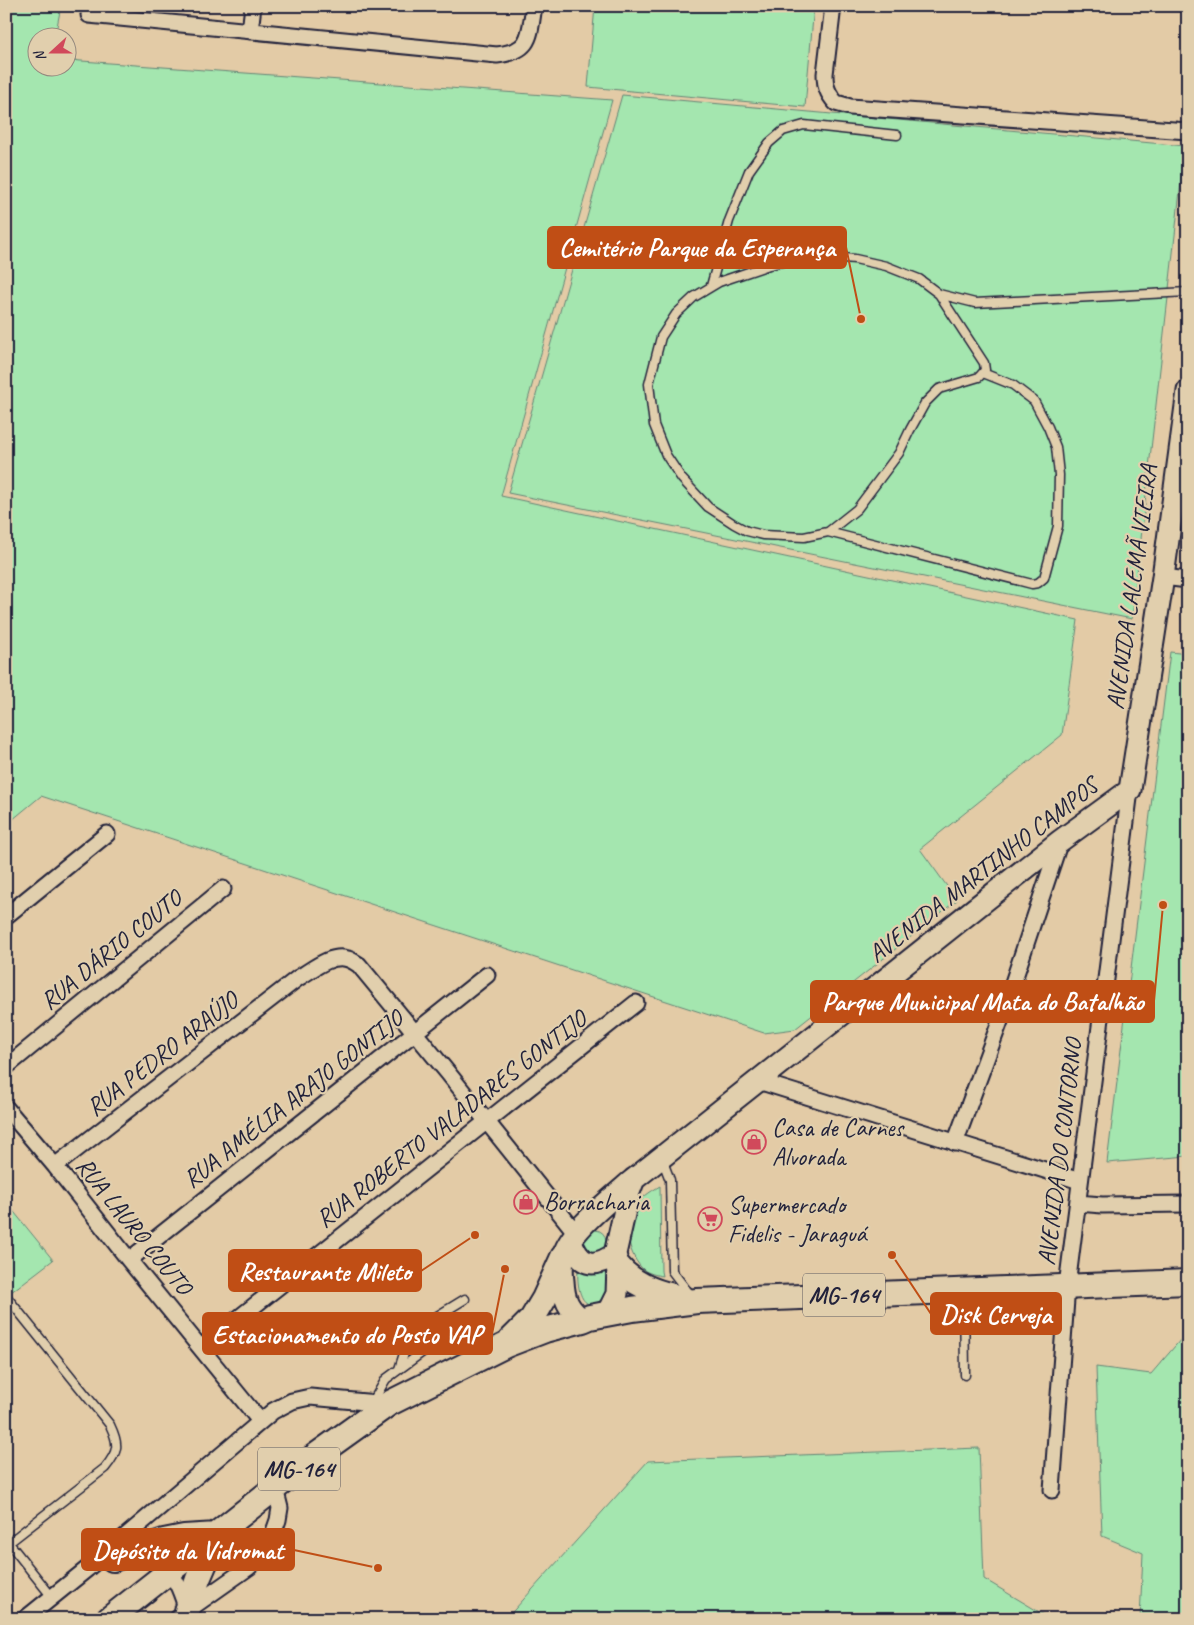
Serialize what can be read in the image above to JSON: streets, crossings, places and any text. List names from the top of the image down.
{
  "streets": {
    "main road": ["AVENIDA LALEMÃ VIEIRA", "AVENIDA MARTINHO CAMPOS", "MG-164"],
    "street": [
      "RUA DÁRIO COUTO",
      "RUA PEDRO ARAÚJO",
      "RUA AMÉLIA ARAJO GONTIJO",
      "RUA ROBERTO VALADARES GONTIJO",
      "AVENIDA DO CONTORNO",
      "RUA LAURO COUTO"
    ]
  },
  "crossings": [
    ["AVENIDA LALEMÃ VIEIRA", "AVENIDA MARTINHO CAMPOS"],
    ["AVENIDA LALEMÃ VIEIRA", "AVENIDA DO CONTORNO"],
    ["AVENIDA MARTINHO CAMPOS", "RUA PEDRO ARAÚJO"],
    ["AVENIDA MARTINHO CAMPOS", "AVENIDA DO CONTORNO"],
    ["RUA PEDRO ARAÚJO", "RUA AMÉLIA ARAJO GONTIJO"],
    ["RUA PEDRO ARAÚJO", "RUA ROBERTO VALADARES GONTIJO"],
    ["RUA PEDRO ARAÚJO", "RUA LAURO COUTO"],
    ["RUA AMÉLIA ARAJO GONTIJO", "RUA LAURO COUTO"],
    ["RUA ROBERTO VALADARES GONTIJO", "RUA LAURO COUTO"],
    ["AVENIDA DO CONTORNO", "MG-164"]
  ],
  "places": {
    "other": [
      "Cemitério Parque da Esperança",
      "Parque Municipal Mata do Batalhão",
      "Restaurante Mileto",
      "Disk Cerveja",
      "Estacionamento do Posto VAP",
      "Depósito da Vidromat"
    ],
    "shop": ["Casa de Carnes Alvorada", "Borracharia"],
    "supermarket": ["Supermercado Fidelis - Jaraguá"]
  },
  "north": "left"
}
